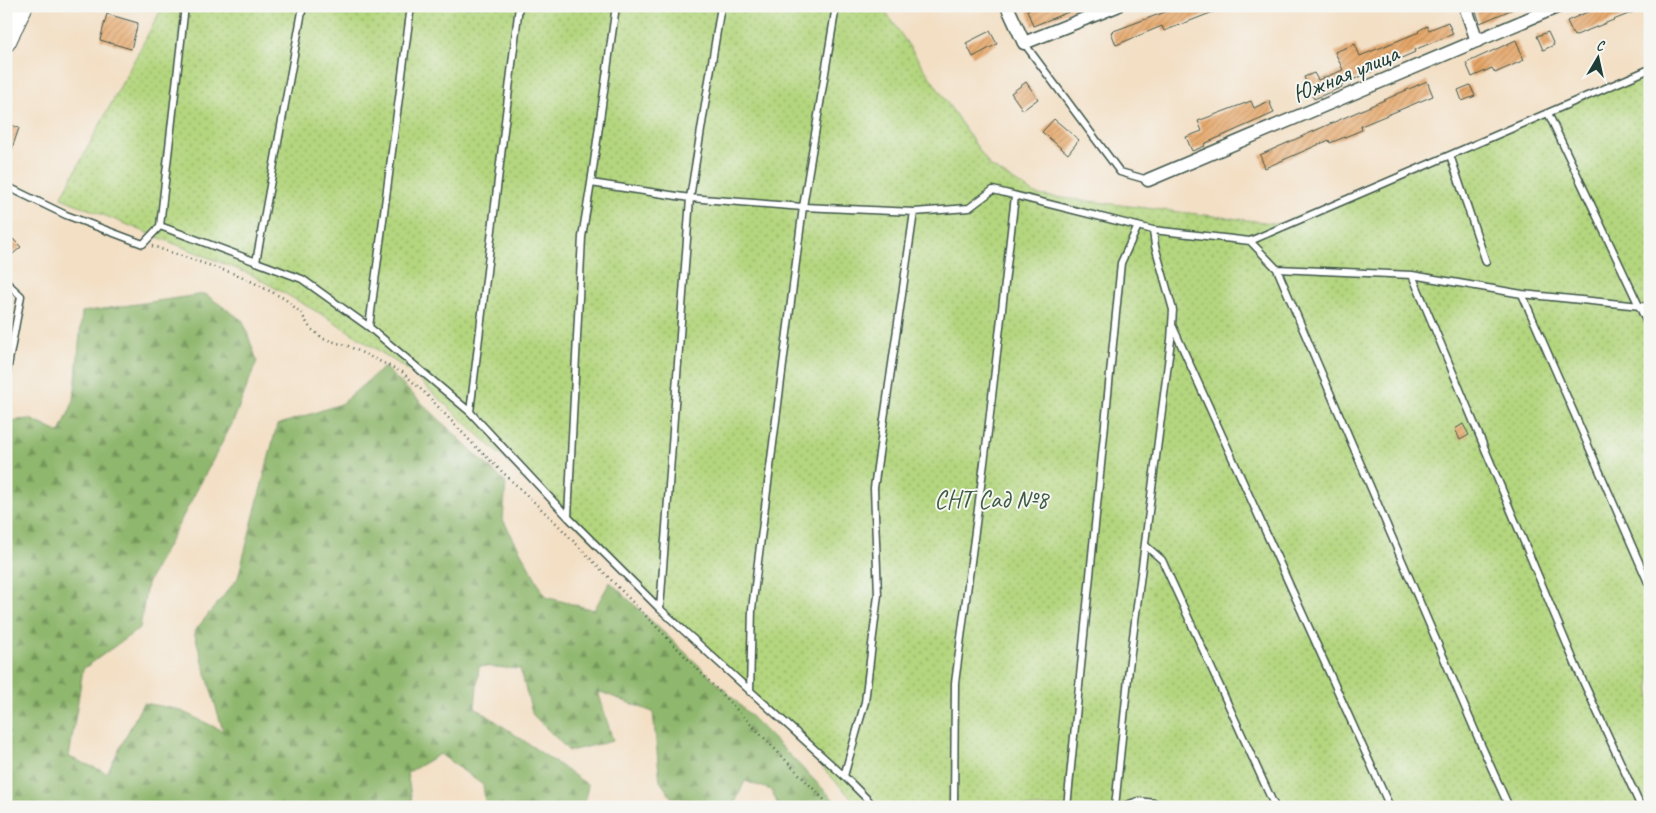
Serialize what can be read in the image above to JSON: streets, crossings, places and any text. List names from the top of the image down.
{
  "streets": {
    "street": ["Южная улица"]
  },
  "parks": ["СНТ Сад №8"],
  "north": "top"
}
